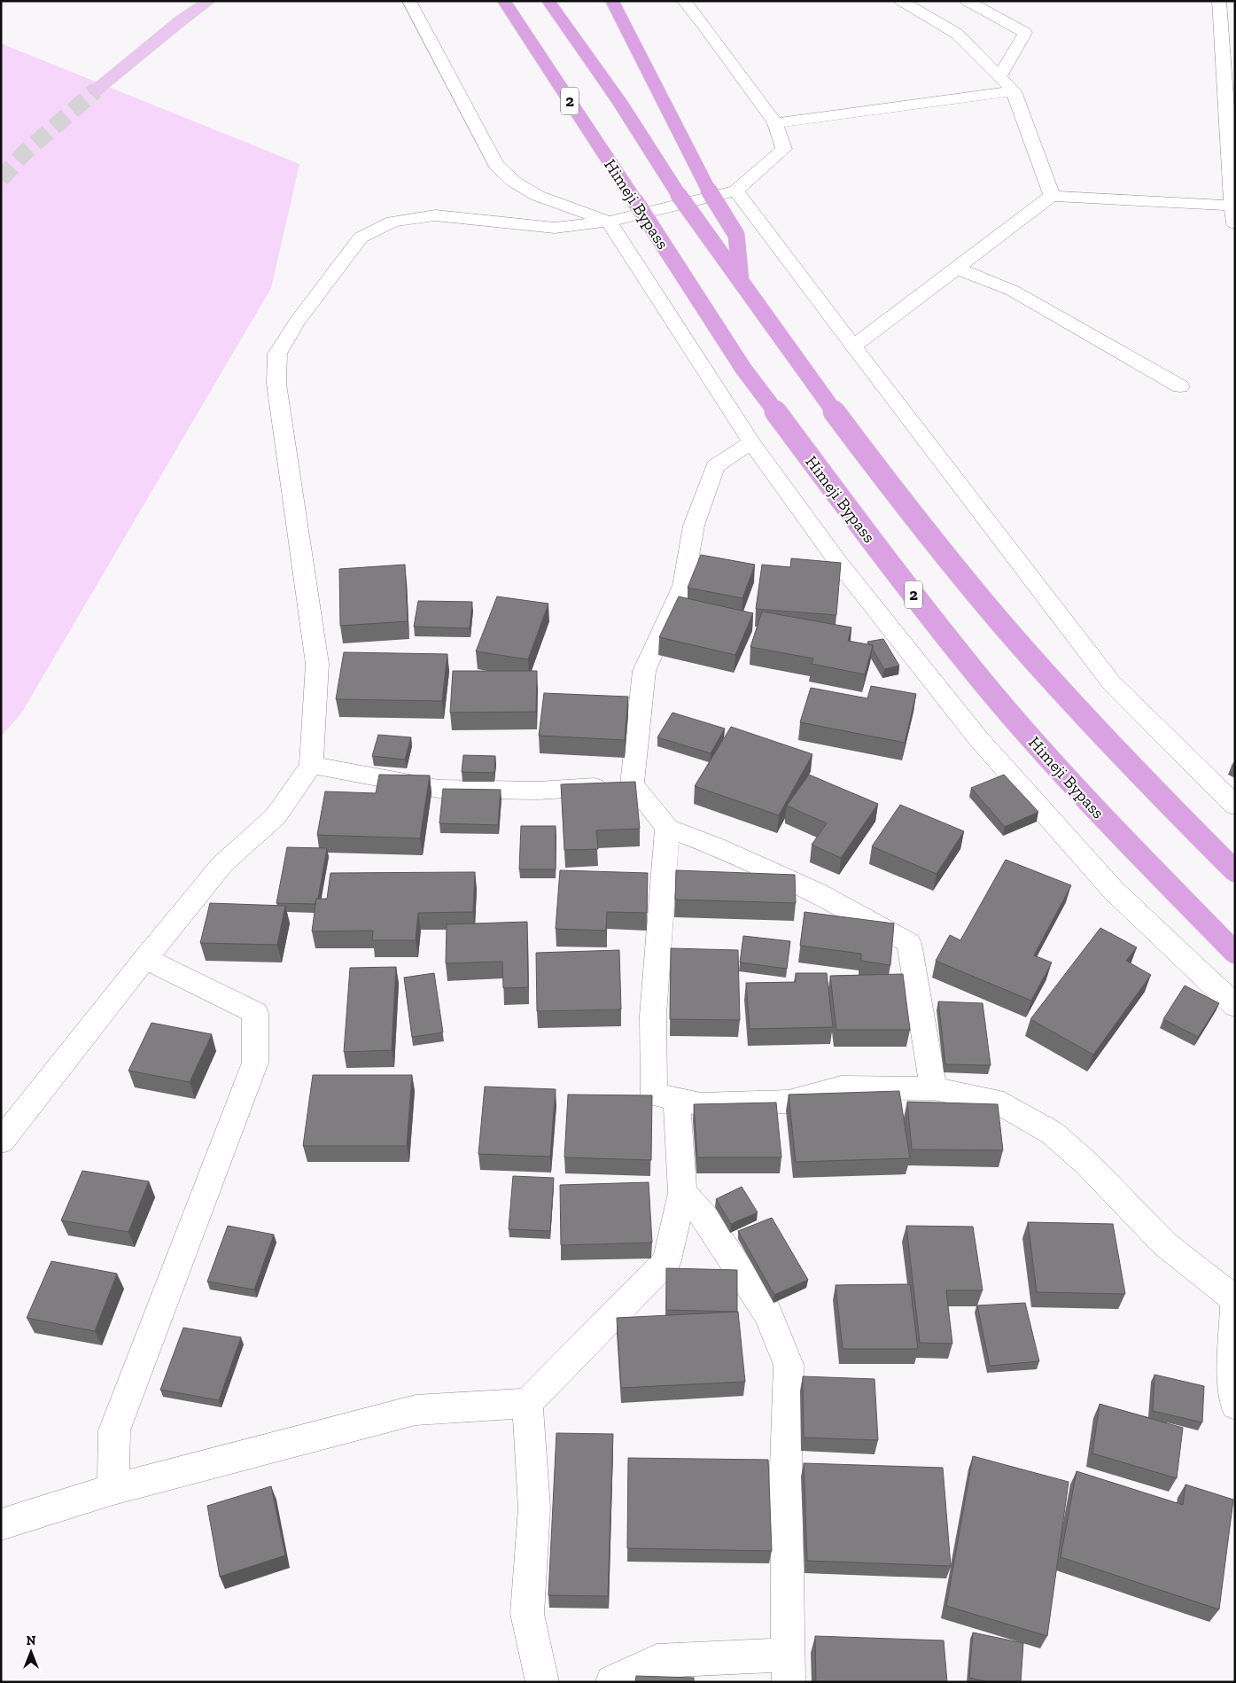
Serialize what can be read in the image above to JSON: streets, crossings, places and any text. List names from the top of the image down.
{
  "streets": {
    "highway": ["2", "Himeji Bypass"]
  },
  "north": "top"
}
